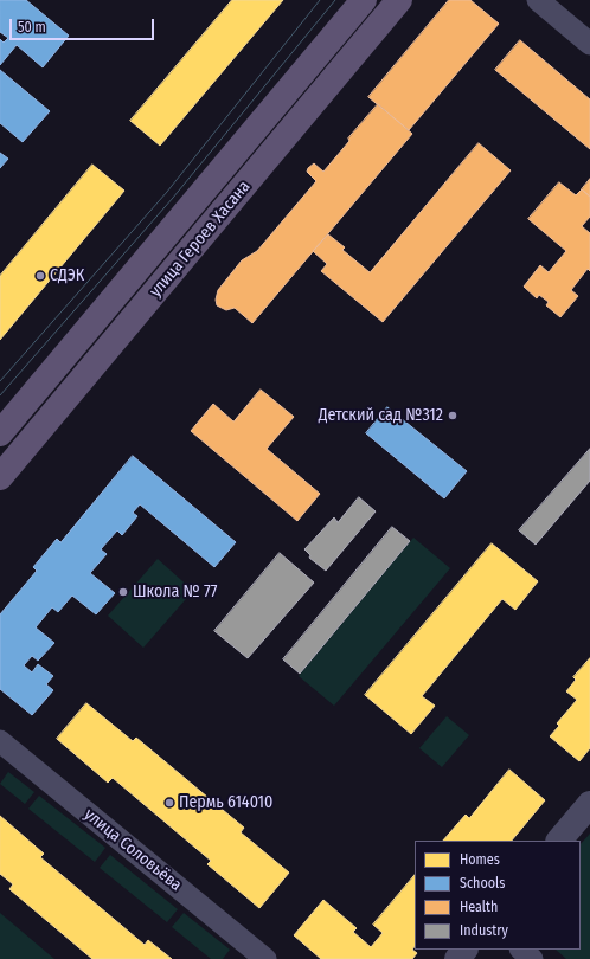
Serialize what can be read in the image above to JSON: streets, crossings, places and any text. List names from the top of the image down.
{
  "streets": {
    "main road": ["улица Героев Хасана"],
    "street": ["улица Соловьёва"]
  },
  "places": [
    "СДЭК",
    "Детский сад №312",
    "Школа № 77",
    "Пермь 614010"
  ],
  "legend": [
    "Homes",
    "Schools",
    "Health",
    "Industry"
  ],
  "scale_bar": "50 m"
}
